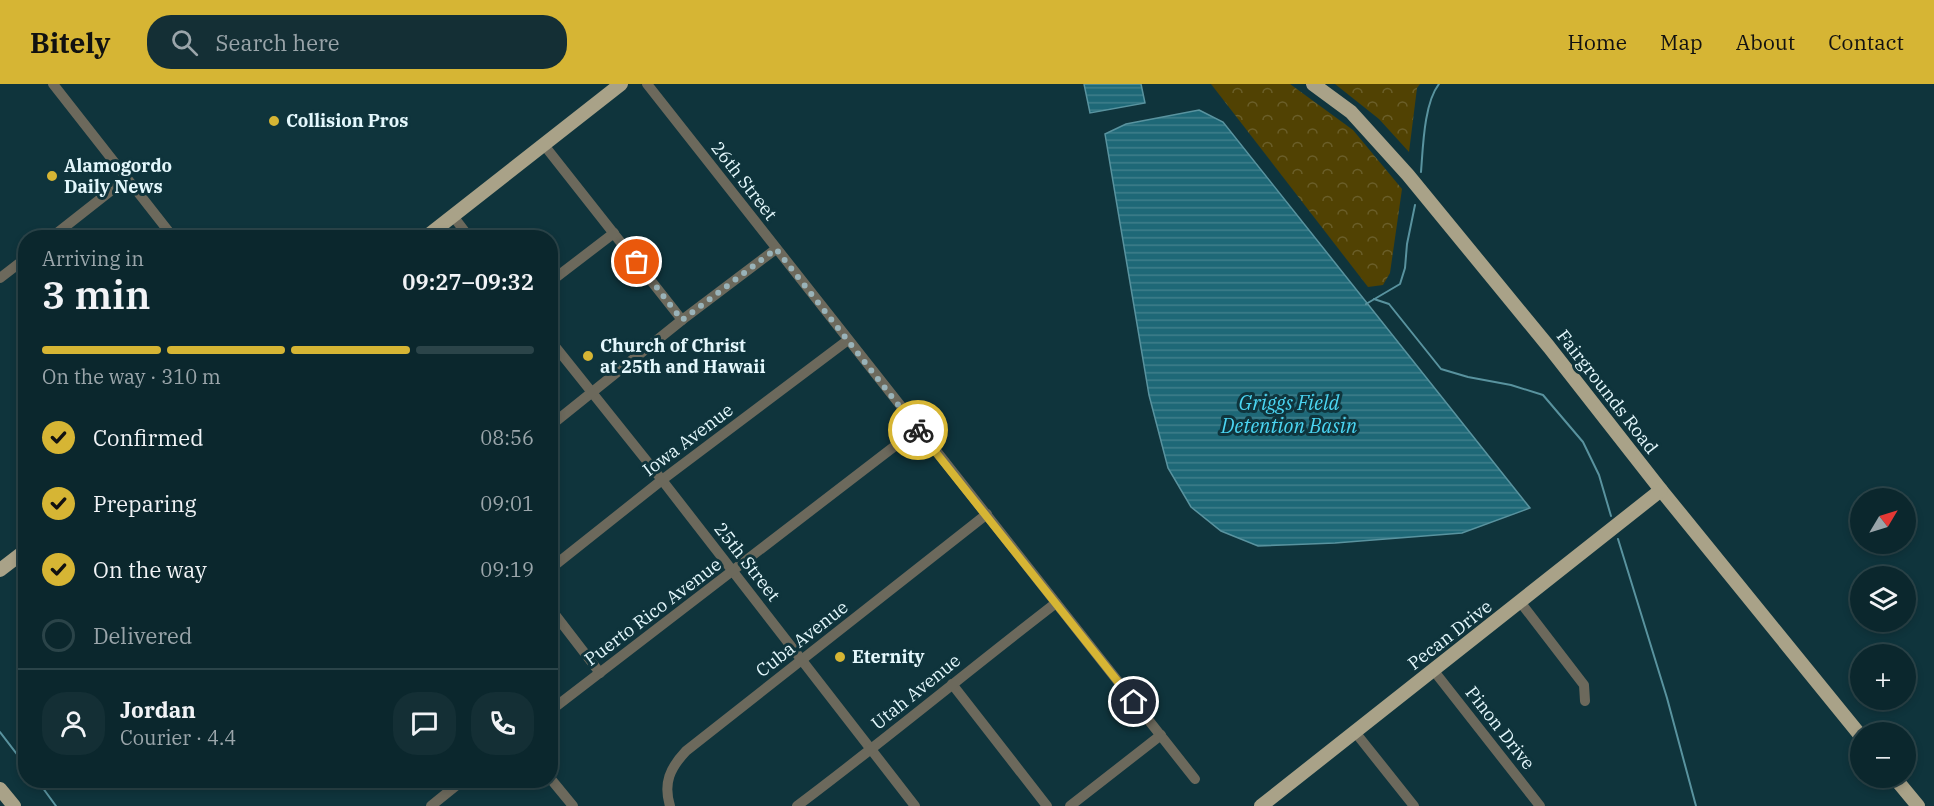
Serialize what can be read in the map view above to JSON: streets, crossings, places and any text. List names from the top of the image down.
{
  "streets": {
    "main road": ["Fairgrounds Road", "Pecan Drive"],
    "street": [
      "26th Street",
      "Iowa Avenue",
      "25th Street",
      "Puerto Rico Avenue",
      "Cuba Avenue",
      "Utah Avenue",
      "Pinon Drive"
    ]
  },
  "crossings": [
    ["26th Street", "Iowa Avenue"],
    ["26th Street", "Puerto Rico Avenue"],
    ["26th Street", "Cuba Avenue"],
    ["26th Street", "Utah Avenue"],
    ["Fairgrounds Road", "Pecan Drive"],
    ["Iowa Avenue", "25th Street"],
    ["25th Street", "Puerto Rico Avenue"],
    ["25th Street", "Cuba Avenue"],
    ["25th Street", "Utah Avenue"],
    ["Pecan Drive", "Pinon Drive"]
  ],
  "water": ["Griggs Field Detention Basin"],
  "places": [
    "Collision Pros",
    "Alamogordo Daily News",
    "Church of Christ at 25th and Hawaii",
    "Eternity"
  ],
  "north": "top right",
  "page": {
    "header": "Bitely",
    "search": "Search here",
    "nav": [
      "Home",
      "Map",
      "About",
      "Contact"
    ],
    "heading": ["3 min", "Arriving in", "09:27–09:32"],
    "panel": ["Jordan", "Courier · 4.4"],
    "bar": "On the way · 310 m",
    "list": [
      ["Confirmed", "08:56"],
      ["Preparing", "09:01"],
      ["On the way", "09:19"],
      "Delivered"
    ],
    "map_buttons": ["+", "−"]
  }
}
